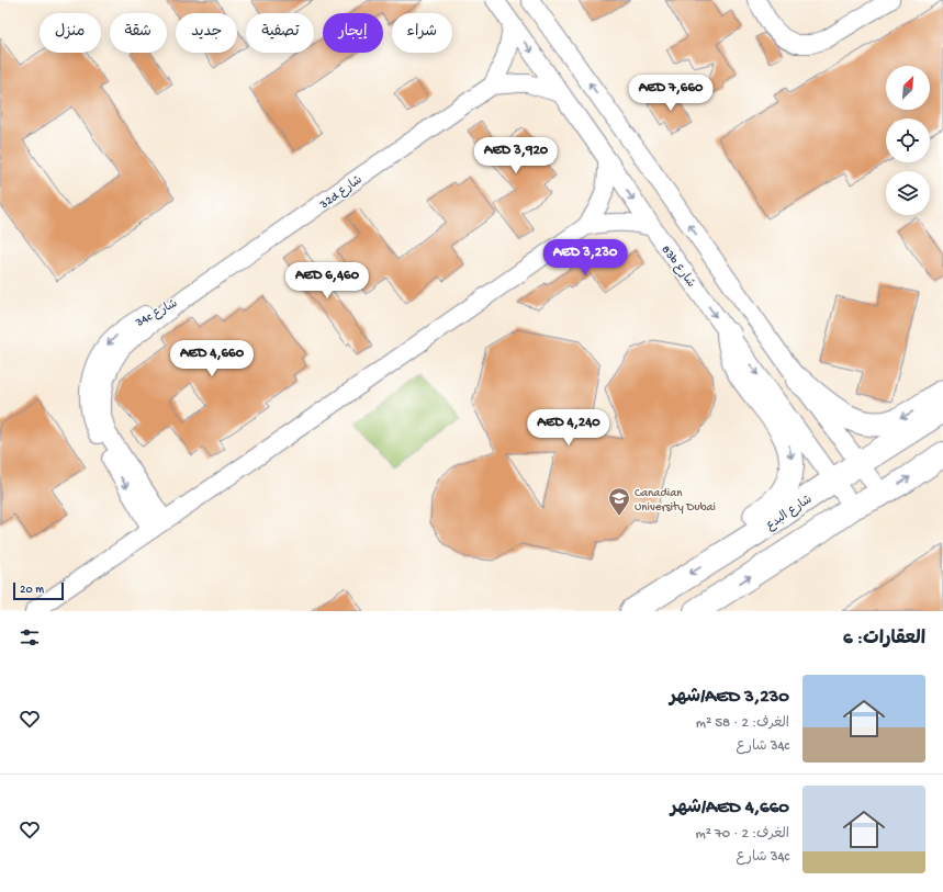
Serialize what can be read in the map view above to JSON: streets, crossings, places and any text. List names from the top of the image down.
{
  "streets": {
    "main road": ["شارع البدع"],
    "street": ["32d شارع", "83b شارع", "34c شارع"]
  },
  "crossings": [
    ["32d شارع", "83b شارع"],
    ["32d شارع", "34c شارع"],
    ["83b شارع", "شارع البدع"]
  ],
  "places": {
    "school or university": ["Canadian University Dubai"]
  },
  "scale_bar": "20 m",
  "north": "top right",
  "page": {
    "chip": [
      "شراء",
      "إيجار",
      "تصفية",
      "جديد",
      "شقة",
      "منزل"
    ],
    "price": [
      "AED 7,660",
      "AED 3,920",
      "AED 3,230",
      "AED 6,460",
      "AED 4,660",
      "AED 4,240"
    ],
    "scale": "20 m",
    "heading": "العقارات: 6",
    "list": [
      {
        "name": "AED 3,230/شهر",
        "note": "الغرف: 2 · 58 m² · 34c شارع"
      },
      {
        "name": "AED 4,660/شهر",
        "note": "الغرف: 2 · 70 m² · 34c شارع"
      }
    ]
  }
}
